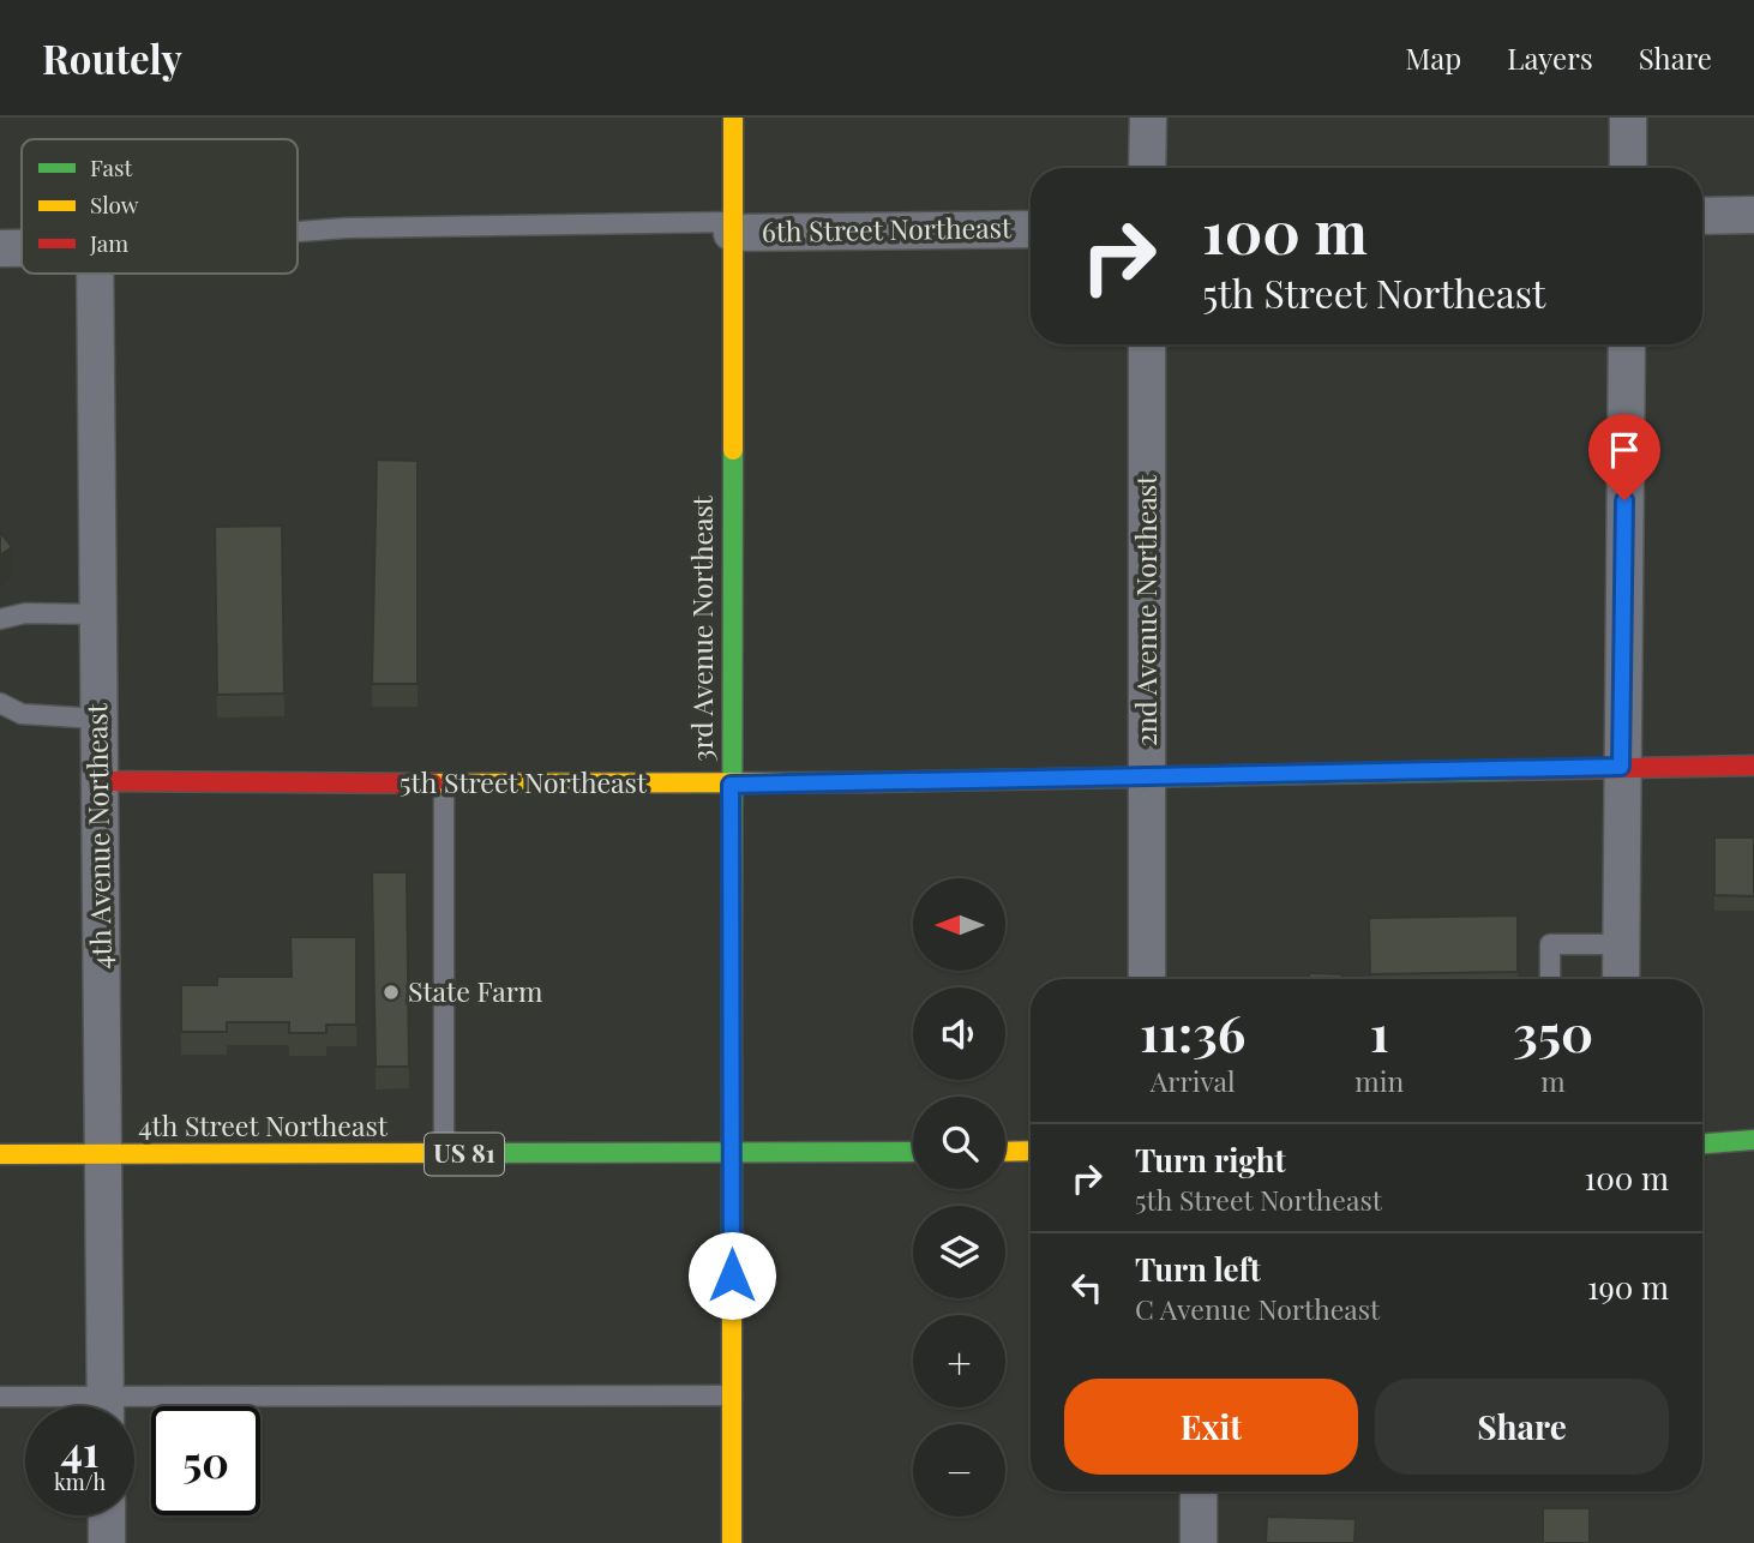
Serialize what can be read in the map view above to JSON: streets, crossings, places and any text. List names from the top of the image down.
{
  "streets": {
    "street": [
      "6th Street Northeast",
      "2nd Avenue Northeast",
      "3rd Avenue Northeast",
      "5th Street Northeast",
      "4th Avenue Northeast",
      "4th Street Northeast",
      "US 81"
    ]
  },
  "crossings": [
    ["6th Street Northeast", "3rd Avenue Northeast"],
    ["2nd Avenue Northeast", "5th Street Northeast"],
    ["3rd Avenue Northeast", "5th Street Northeast"],
    ["3rd Avenue Northeast", "4th Street Northeast"],
    ["5th Street Northeast", "4th Avenue Northeast"],
    ["4th Avenue Northeast", "4th Street Northeast"]
  ],
  "places": ["State Farm"],
  "legend": ["Fast", "Slow", "Jam"],
  "north": "left",
  "page": {
    "header": "Routely",
    "nav": ["Map", "Layers", "Share"],
    "turn": ["100 m", "5th Street Northeast"],
    "map_buttons": ["+", "−"],
    "eta": [
      "11:36",
      "Arrival",
      "1",
      "min",
      "350",
      "m"
    ],
    "list": [
      {
        "name": "Turn right",
        "note": "5th Street Northeast",
        "value": "100 m"
      },
      {
        "name": "Turn left",
        "note": "C Avenue Northeast",
        "value": "190 m"
      }
    ],
    "buttons": ["Exit", "Share"],
    "speed": "41 km/h",
    "limit": "50"
  }
}
